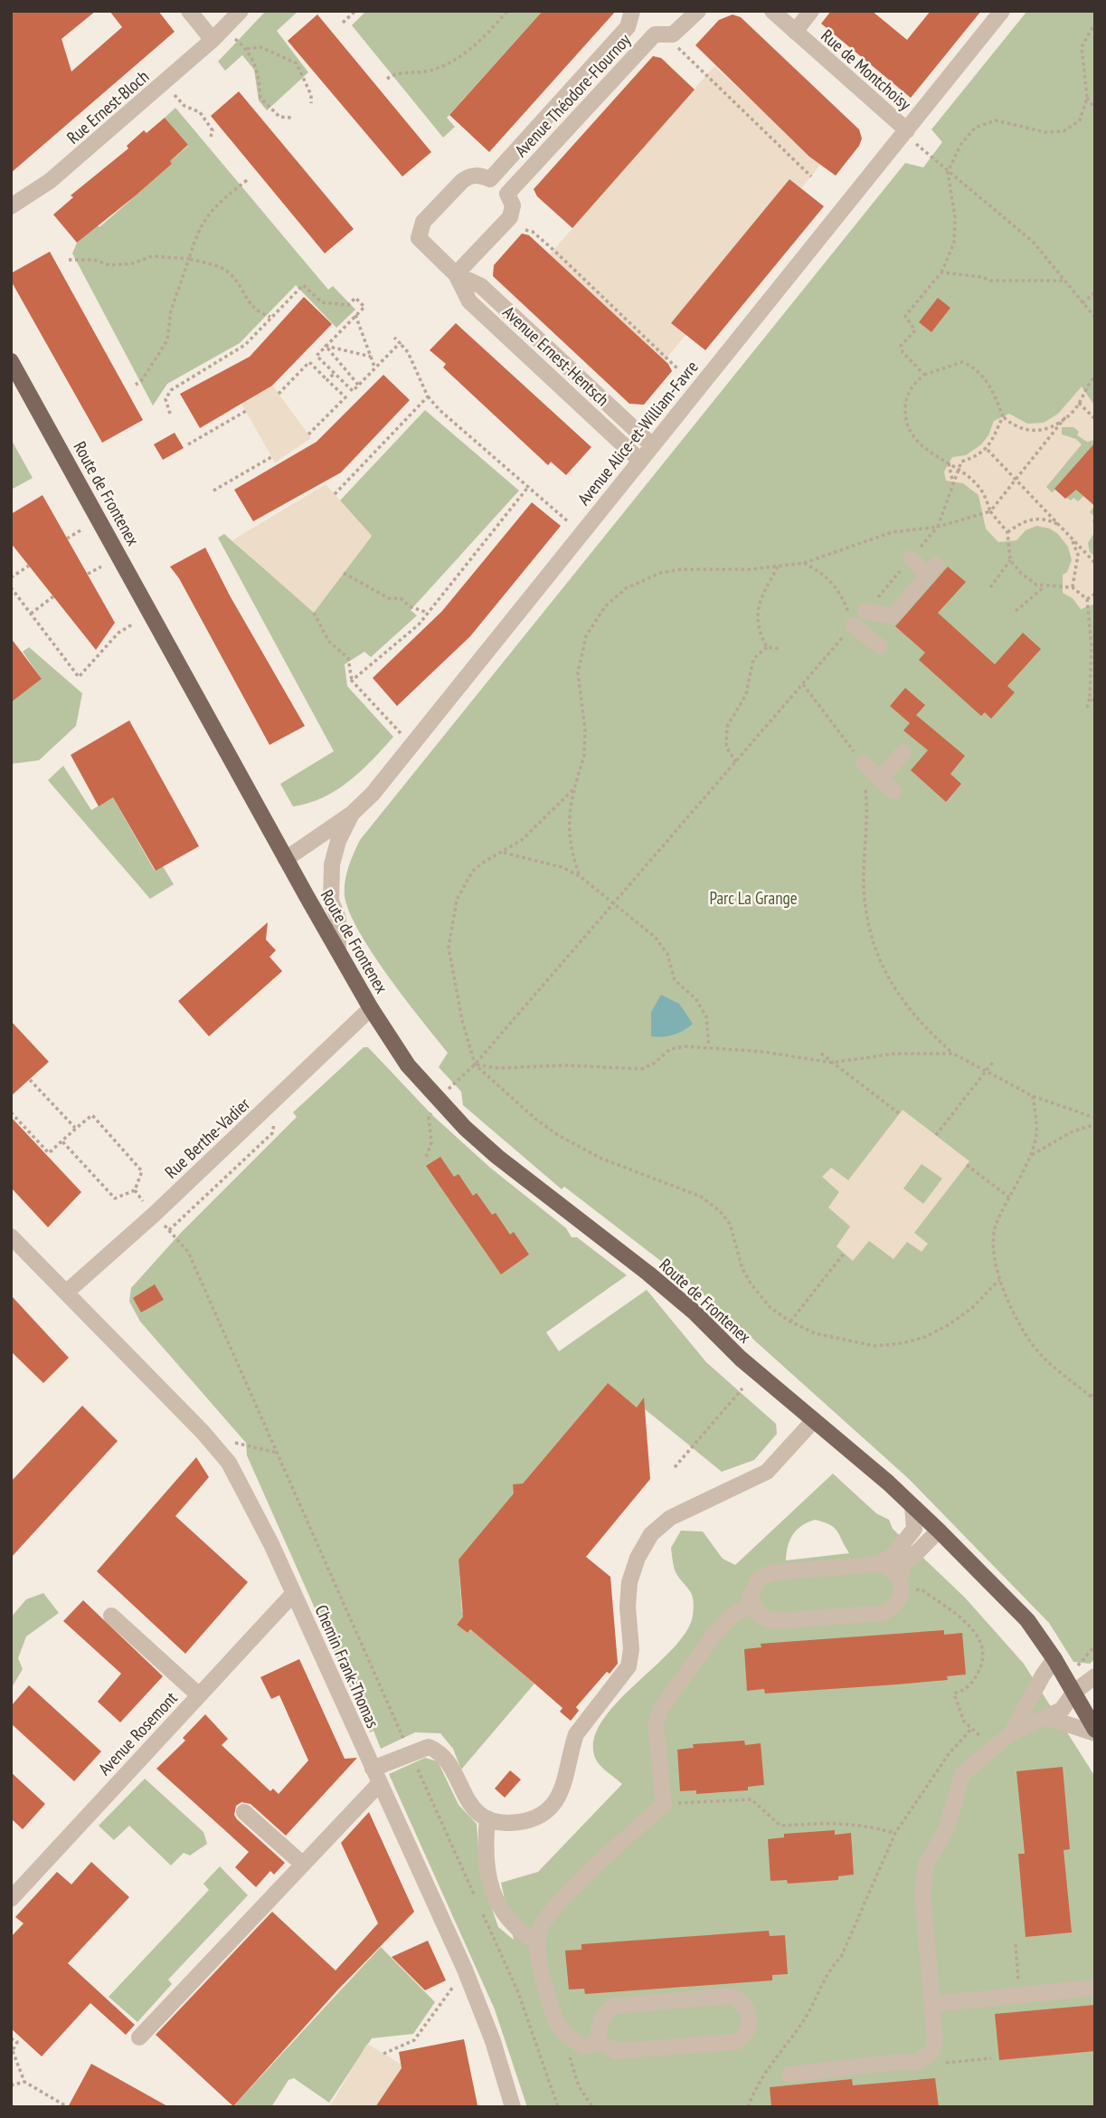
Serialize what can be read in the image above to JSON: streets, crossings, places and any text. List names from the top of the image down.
{
  "streets": {
    "main road": ["Route de Frontenex"],
    "street": [
      "Rue de Montchoisy",
      "Avenue Théodore-Flournoy",
      "Rue Ernest-Bloch",
      "Avenue Ernest-Hentsch",
      "Avenue Alice-et-William-Favre",
      "Rue Berthe-Vadier",
      "Chemin Frank-Thomas",
      "Avenue Rosemont"
    ]
  },
  "crossings": [
    ["Rue de Montchoisy", "Avenue Alice-et-William-Favre"],
    ["Avenue Théodore-Flournoy", "Avenue Ernest-Hentsch"],
    ["Avenue Ernest-Hentsch", "Avenue Alice-et-William-Favre"],
    ["Avenue Alice-et-William-Favre", "Route de Frontenex"],
    ["Route de Frontenex", "Rue Berthe-Vadier"],
    ["Rue Berthe-Vadier", "Chemin Frank-Thomas"],
    ["Chemin Frank-Thomas", "Avenue Rosemont"]
  ],
  "parks": ["Parc La Grange"]
}
